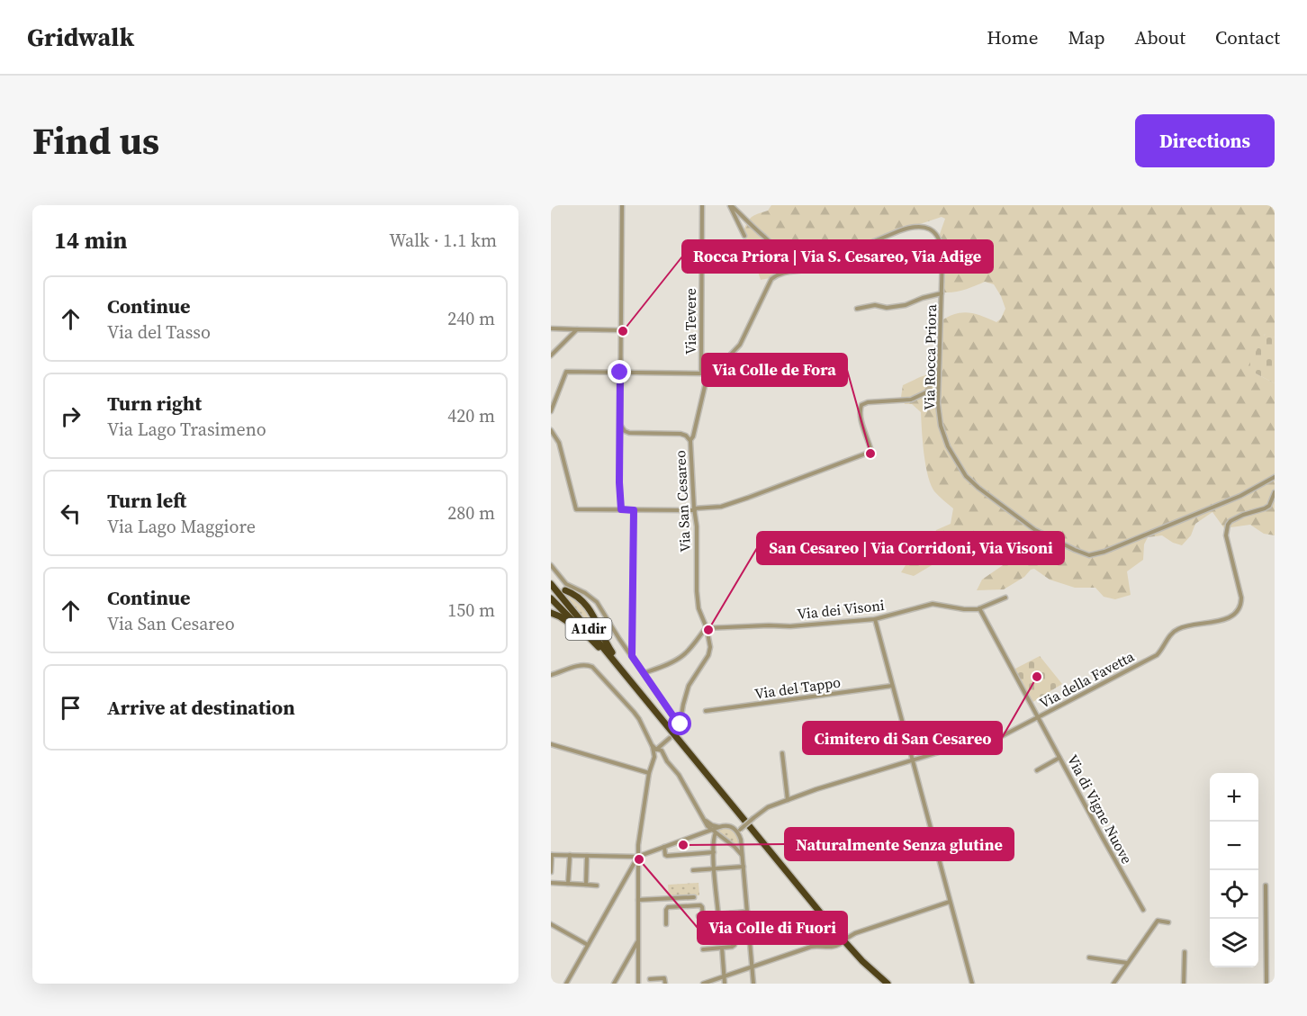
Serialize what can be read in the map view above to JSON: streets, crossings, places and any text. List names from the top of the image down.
{
  "streets": {
    "highway": ["A1dir"],
    "street": [
      "Via Tevere",
      "Via Rocca Priora",
      "Via San Cesareo",
      "Via dei Visoni",
      "Via della Favetta",
      "Via del Tappo",
      "Via di Vigne Nuove"
    ]
  },
  "crossings": [
    ["Via San Cesareo", "Via dei Visoni"],
    ["Via dei Visoni", "Via di Vigne Nuove"],
    ["Via della Favetta", "Via di Vigne Nuove"]
  ],
  "places": [
    "Rocca Priora | Via S. Cesareo, Via Adige",
    "Via Colle de Fora",
    "San Cesareo | Via Corridoni, Via Visoni",
    "Cimitero di San Cesareo",
    "Naturalmente Senza glutine",
    "Via Colle di Fuori"
  ],
  "page": {
    "header": "Gridwalk",
    "nav": [
      "Home",
      "Map",
      "About",
      "Contact"
    ],
    "title": "Find us",
    "buttons": "Directions",
    "heading": ["14 min", "Walk · 1.1 km"],
    "list": [
      ["Continue", "Via del Tasso", "240 m"],
      ["Turn right", "Via Lago Trasimeno", "420 m"],
      ["Turn left", "Via Lago Maggiore", "280 m"],
      ["Continue", "Via San Cesareo", "150 m"],
      "Arrive at destination"
    ],
    "map_buttons": ["+", "−"]
  }
}
